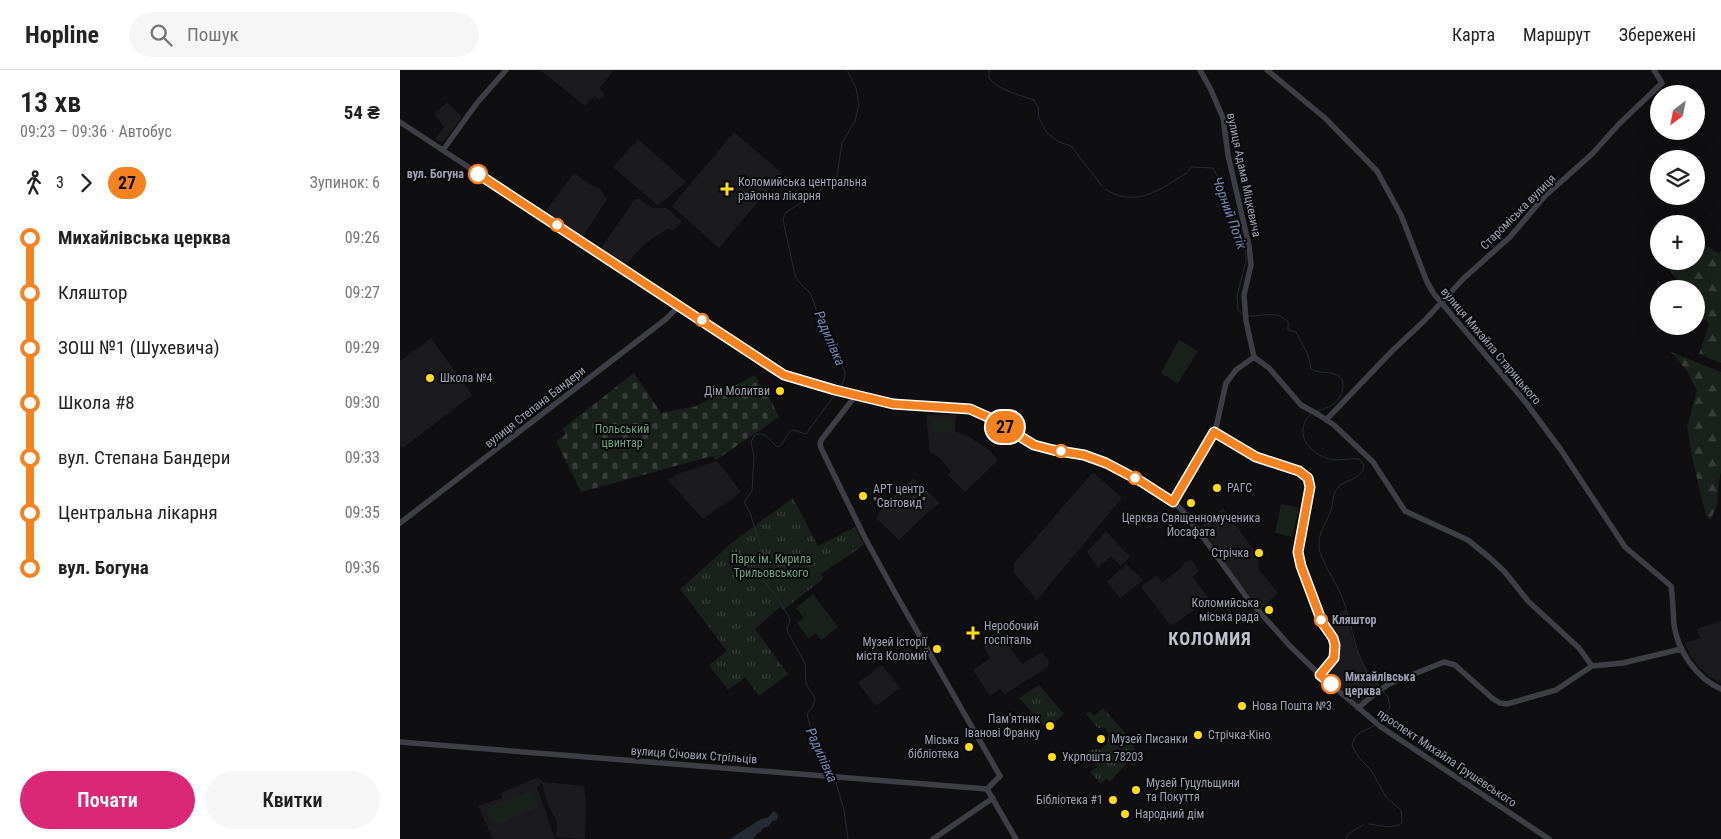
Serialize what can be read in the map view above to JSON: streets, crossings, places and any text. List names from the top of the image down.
{
  "streets": {
    "street": [
      "вулиця Адама Міцкевича",
      "Староміська вулиця",
      "вулиця Михайла Старицького",
      "вулиця Степана Бандери",
      "вулиця Січових Стрільців",
      "проспект Михайла Грушевського"
    ]
  },
  "crossings": [
    ["Староміська вулиця", "вулиця Михайла Старицького"],
    ["вулиця Степана Бандери", "проспект Михайла Грушевського"]
  ],
  "districts": ["КОЛОМИЯ"],
  "water": ["Чорний Потік", "Радилівка"],
  "parks": ["Польський цвинтар", "Парк ім. Кирила Трильовського"],
  "places": {
    "other": [
      "вул. Богуна",
      "Школа №4",
      "Дім Молитви",
      "РАГС",
      "АРТ центр \"Світовид\"",
      "Церква Священномученика Йосафата",
      "Стрічка",
      "Коломийська міська рада",
      "Кляштор",
      "Музей історії міста Коломиї",
      "Михайлівська церква",
      "Нова Пошта №3",
      "Пам'ятник Іванові Франку",
      "Стрічка-Кіно",
      "Музей Писанки",
      "Міська бібліотека",
      "Укрпошта 78203",
      "Музей Гуцульщини та Покуття",
      "Бібліотека #1",
      "Народний дім"
    ],
    "health": ["Коломийська центральна районна лікарня", "Неробочий госпіталь"]
  },
  "lines": ["bus line 27"],
  "north": "bottom left",
  "page": {
    "header": "Hopline",
    "search": "Пошук",
    "nav": ["Карта", "Маршрут", "Збережені"],
    "heading": ["13 хв", "09:23 – 09:36 · Автобус", "54 ₴"],
    "on_map": "27",
    "map_buttons": ["+", "−"],
    "legs": ["3", "27", "Зупинок: 6"],
    "list": [
      {
        "name": "Михайлівська церква",
        "value": "09:26"
      },
      {
        "name": "Кляштор",
        "value": "09:27"
      },
      {
        "name": "ЗОШ №1 (Шухевича)",
        "value": "09:29"
      },
      {
        "name": "Школа #8",
        "value": "09:30"
      },
      {
        "name": "вул. Степана Бандери",
        "value": "09:33"
      },
      {
        "name": "Центральна лікарня",
        "value": "09:35"
      },
      {
        "name": "вул. Богуна",
        "value": "09:36"
      }
    ],
    "buttons": ["Почати", "Квитки"]
  }
}
